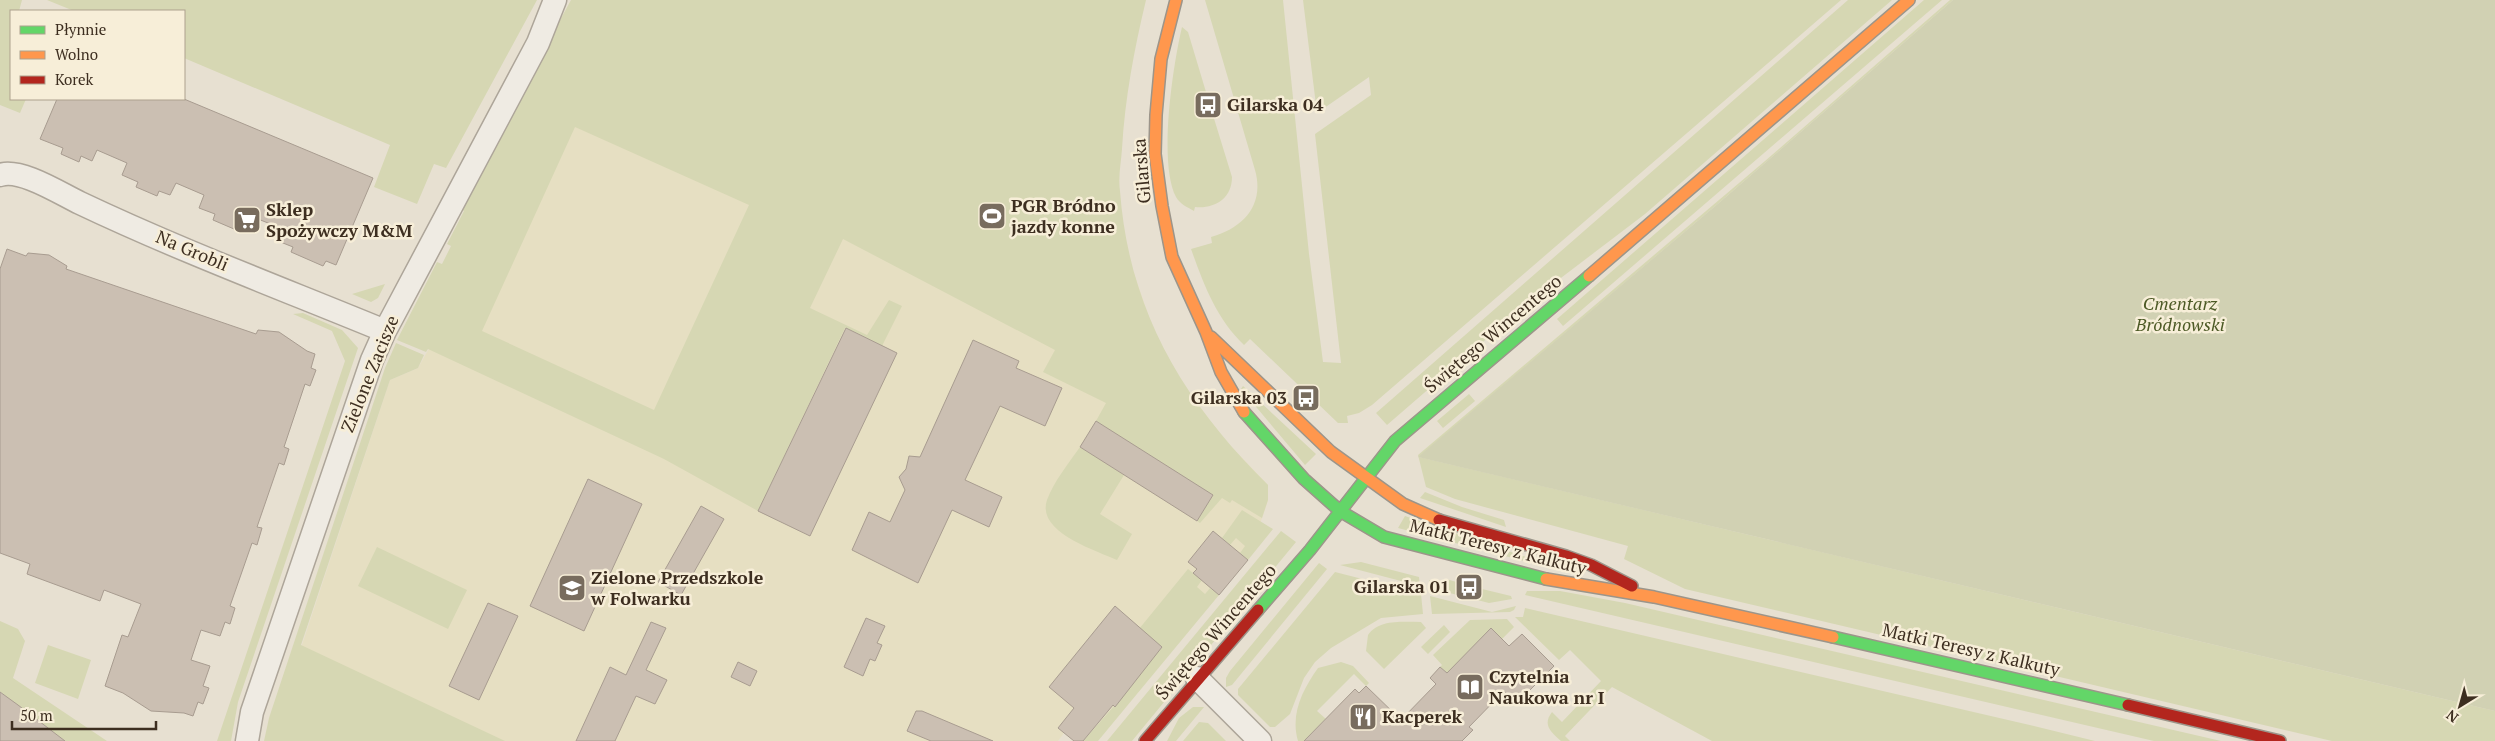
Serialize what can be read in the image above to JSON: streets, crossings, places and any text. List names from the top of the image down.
{
  "streets": {
    "street": [
      "Gilarska",
      "Na Grobli",
      "Świętego Wincentego",
      "Zielone Zacisze",
      "Matki Teresy z Kalkuty"
    ]
  },
  "crossings": [
    ["Gilarska", "Świętego Wincentego"],
    ["Gilarska", "Matki Teresy z Kalkuty"],
    ["Na Grobli", "Zielone Zacisze"],
    ["Świętego Wincentego", "Matki Teresy z Kalkuty"]
  ],
  "parks": ["Cmentarz Bródnowski"],
  "places": {
    "bus stop": ["Gilarska 04", "Gilarska 03", "Gilarska 01"],
    "sports": ["PGR Bródno jazdy konne"],
    "supermarket": ["Sklep Spożywczy M&M"],
    "school or university": ["Zielone Przedszkole w Folwarku"],
    "library": ["Czytelnia Naukowa nr I"],
    "restaurant": ["Kacperek"]
  },
  "legend": ["Płynnie", "Wolno", "Korek"],
  "scale_bar": "50 m",
  "north": "bottom left"
}
